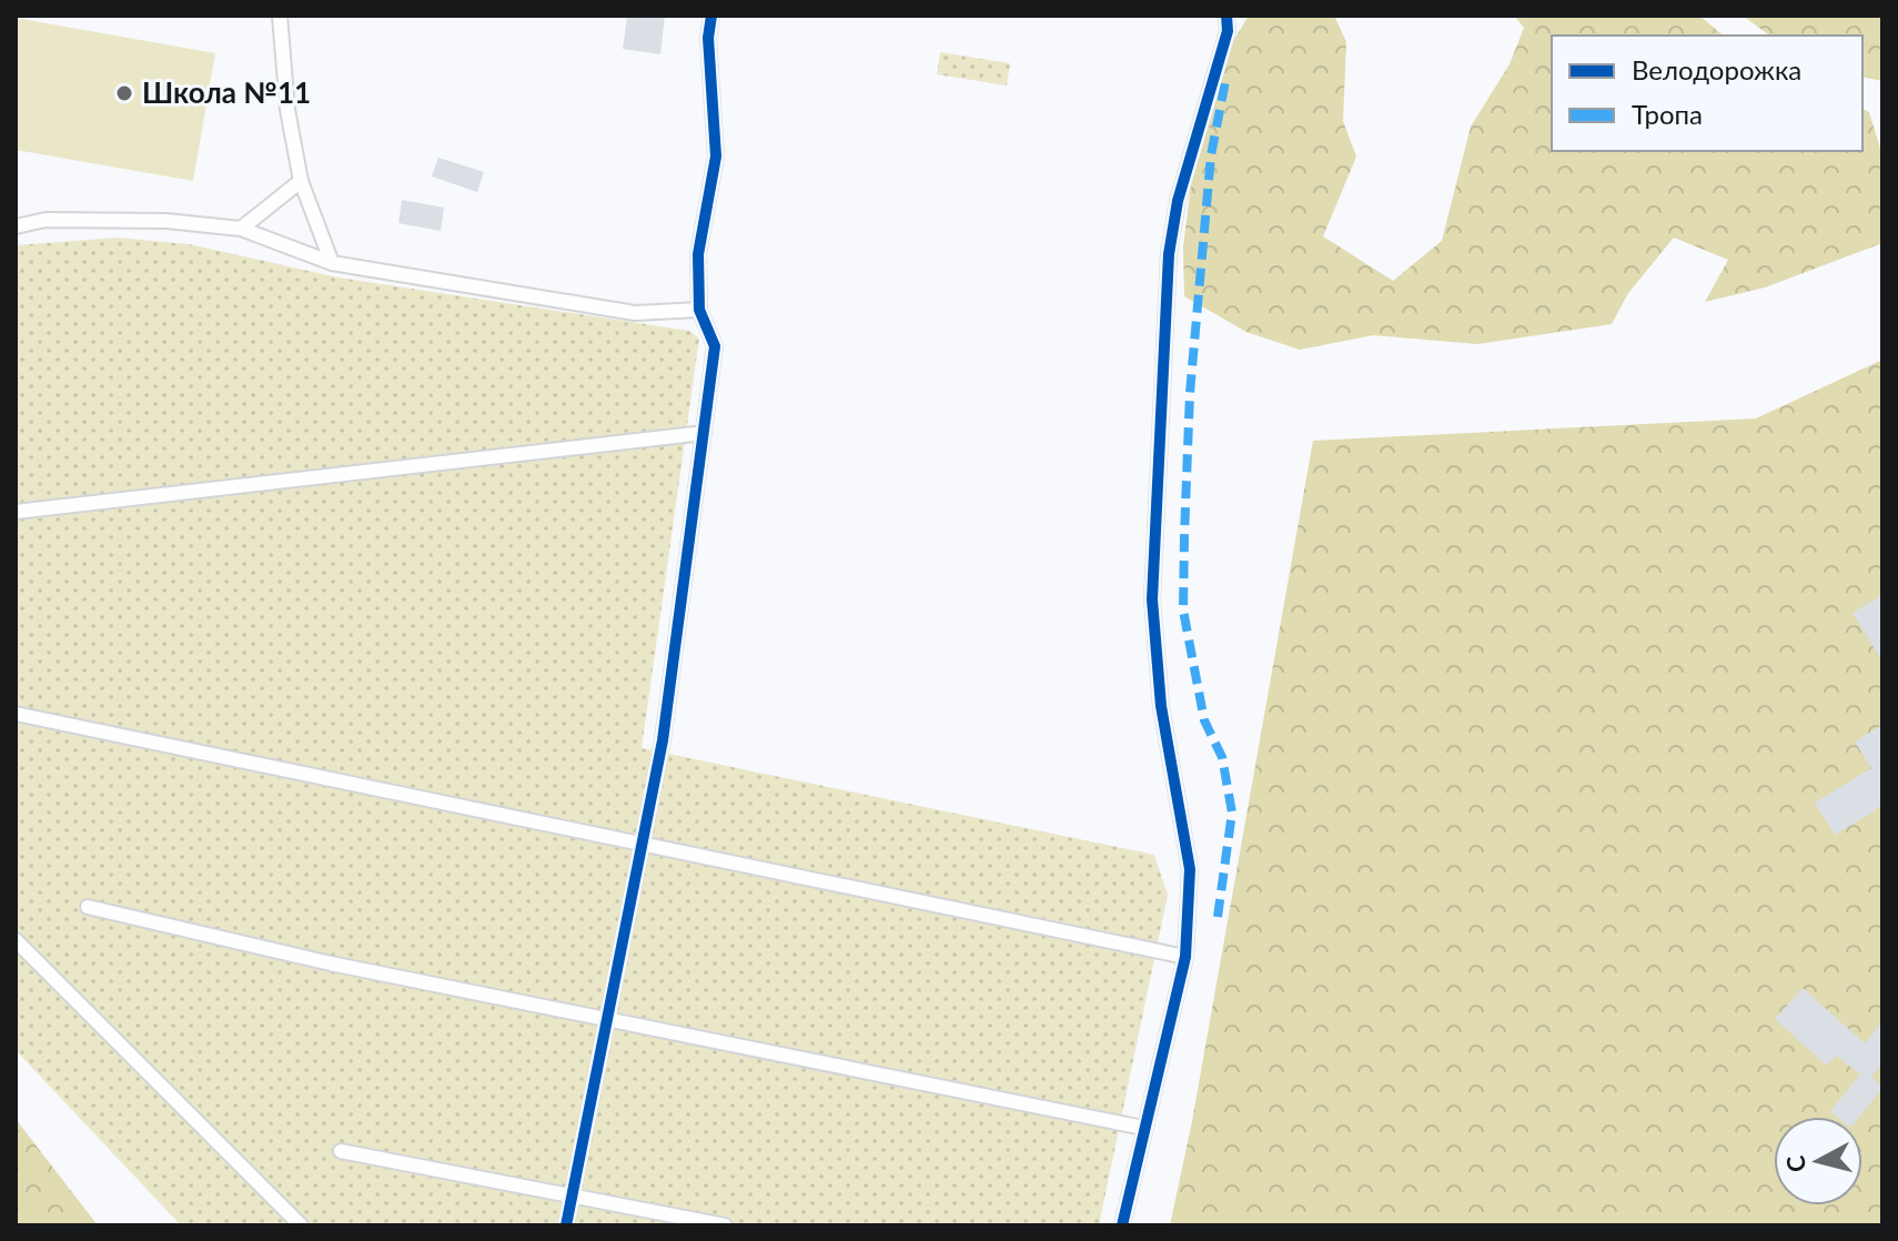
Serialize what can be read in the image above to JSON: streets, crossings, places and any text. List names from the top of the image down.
{
  "places": ["Школа №11"],
  "legend": ["Велодорожка", "Тропа"],
  "north": "left"
}
